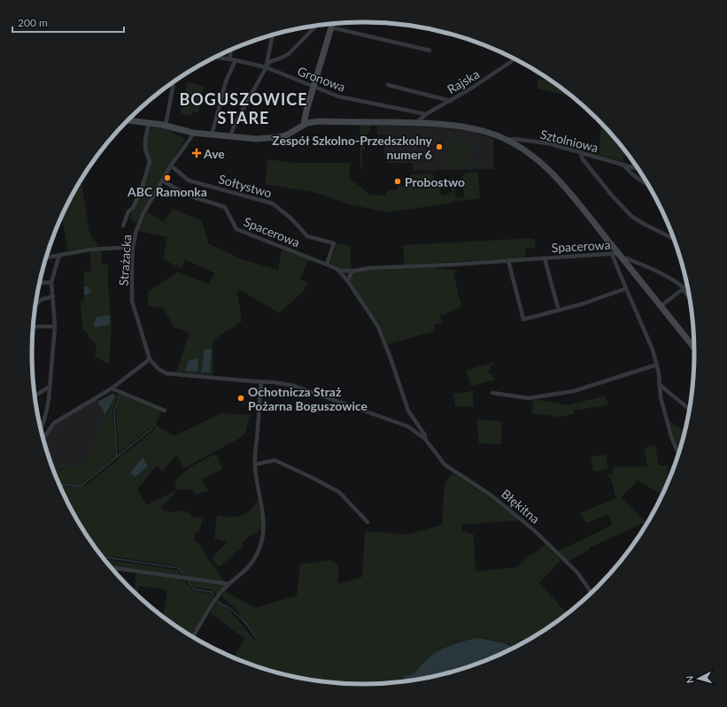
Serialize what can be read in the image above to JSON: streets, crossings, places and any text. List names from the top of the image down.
{
  "streets": {
    "street": [
      "Gronowa",
      "Rajska",
      "Sztolniowa",
      "Sołtystwo",
      "Spacerowa",
      "Strażacka",
      "Błękitna"
    ]
  },
  "crossings": [
    ["Gronowa", "Rajska"],
    ["Sołtystwo", "Spacerowa"],
    ["Sołtystwo", "Strażacka"],
    ["Spacerowa", "Strażacka"],
    ["Spacerowa", "Błękitna"]
  ],
  "districts": ["BOGUSZOWICE STARE"],
  "places": {
    "other": [
      "Zespół Szkolno-Przedszkolny numer 6",
      "ABC Ramonka",
      "Probostwo",
      "Ochotnicza Straż Pożarna Boguszowice"
    ],
    "health": ["Ave"]
  },
  "scale_bar": "200 m",
  "north": "left"
}
